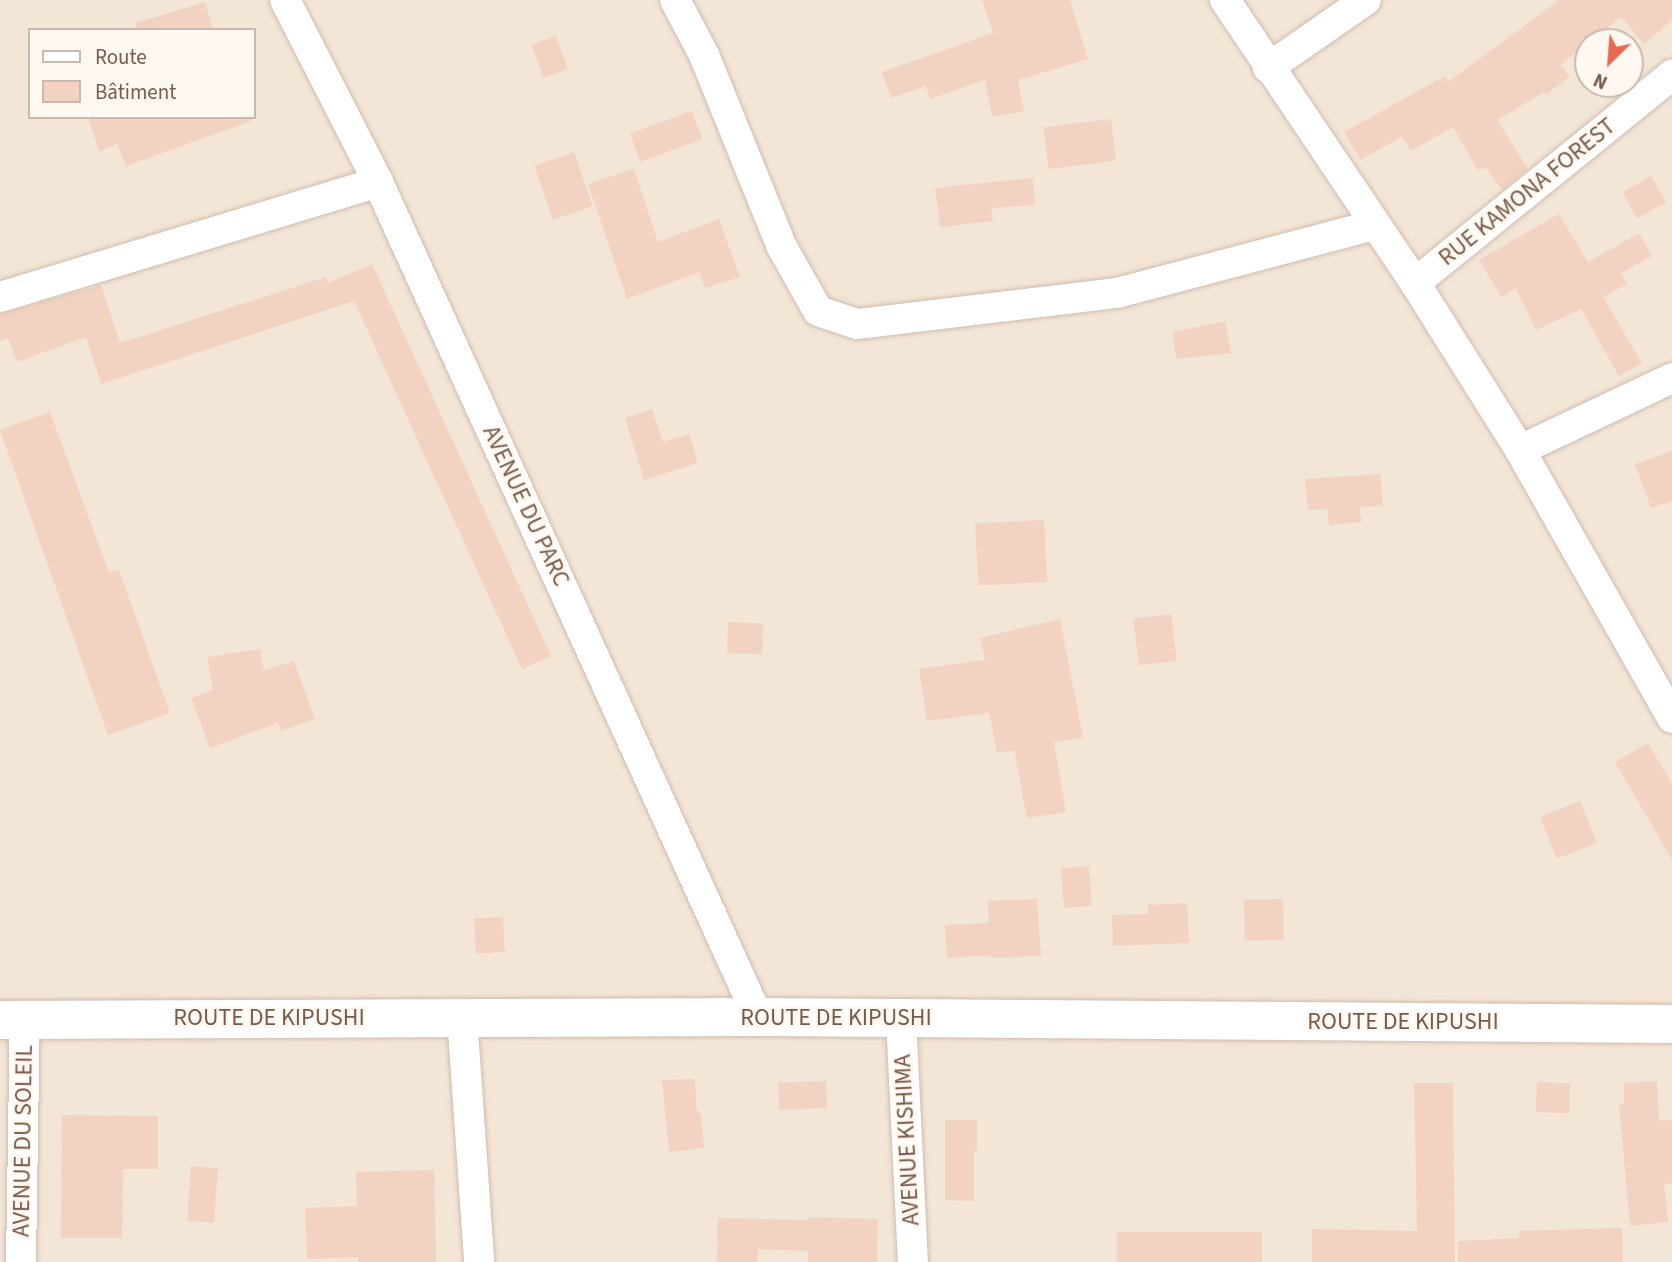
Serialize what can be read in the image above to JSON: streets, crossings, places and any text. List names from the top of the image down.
{
  "streets": {
    "main road": ["ROUTE DE KIPUSHI"],
    "street": [
      "RUE KAMONA FOREST",
      "AVENUE DU PARC",
      "AVENUE KISHIMA",
      "AVENUE DU SOLEIL"
    ]
  },
  "crossings": [
    ["AVENUE DU PARC", "ROUTE DE KIPUSHI"],
    ["ROUTE DE KIPUSHI", "AVENUE KISHIMA"],
    ["ROUTE DE KIPUSHI", "AVENUE DU SOLEIL"]
  ],
  "legend": ["Route", "Bâtiment"],
  "north": "bottom left"
}
